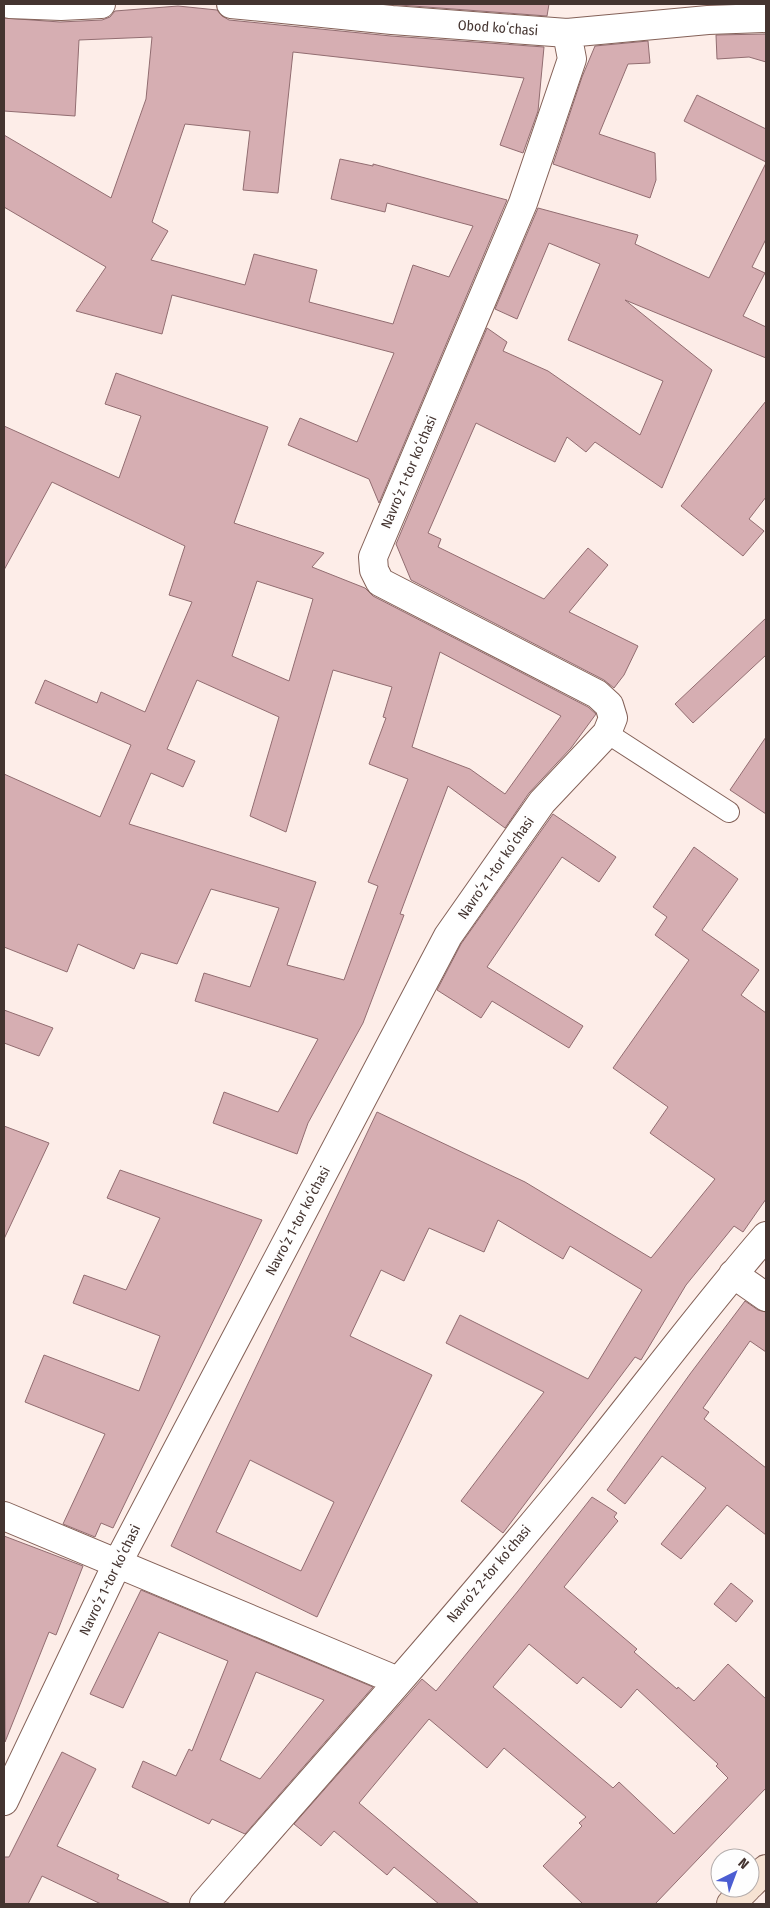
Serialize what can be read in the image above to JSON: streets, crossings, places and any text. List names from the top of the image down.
{
  "streets": {
    "street": ["Obod koʻchasi", "Navroʻz 1-tor koʻchasi", "Navroʻz 2-tor koʻchasi"]
  },
  "crossings": [
    ["Obod koʻchasi", "Navroʻz 1-tor koʻchasi"]
  ],
  "north": "top right"
}
